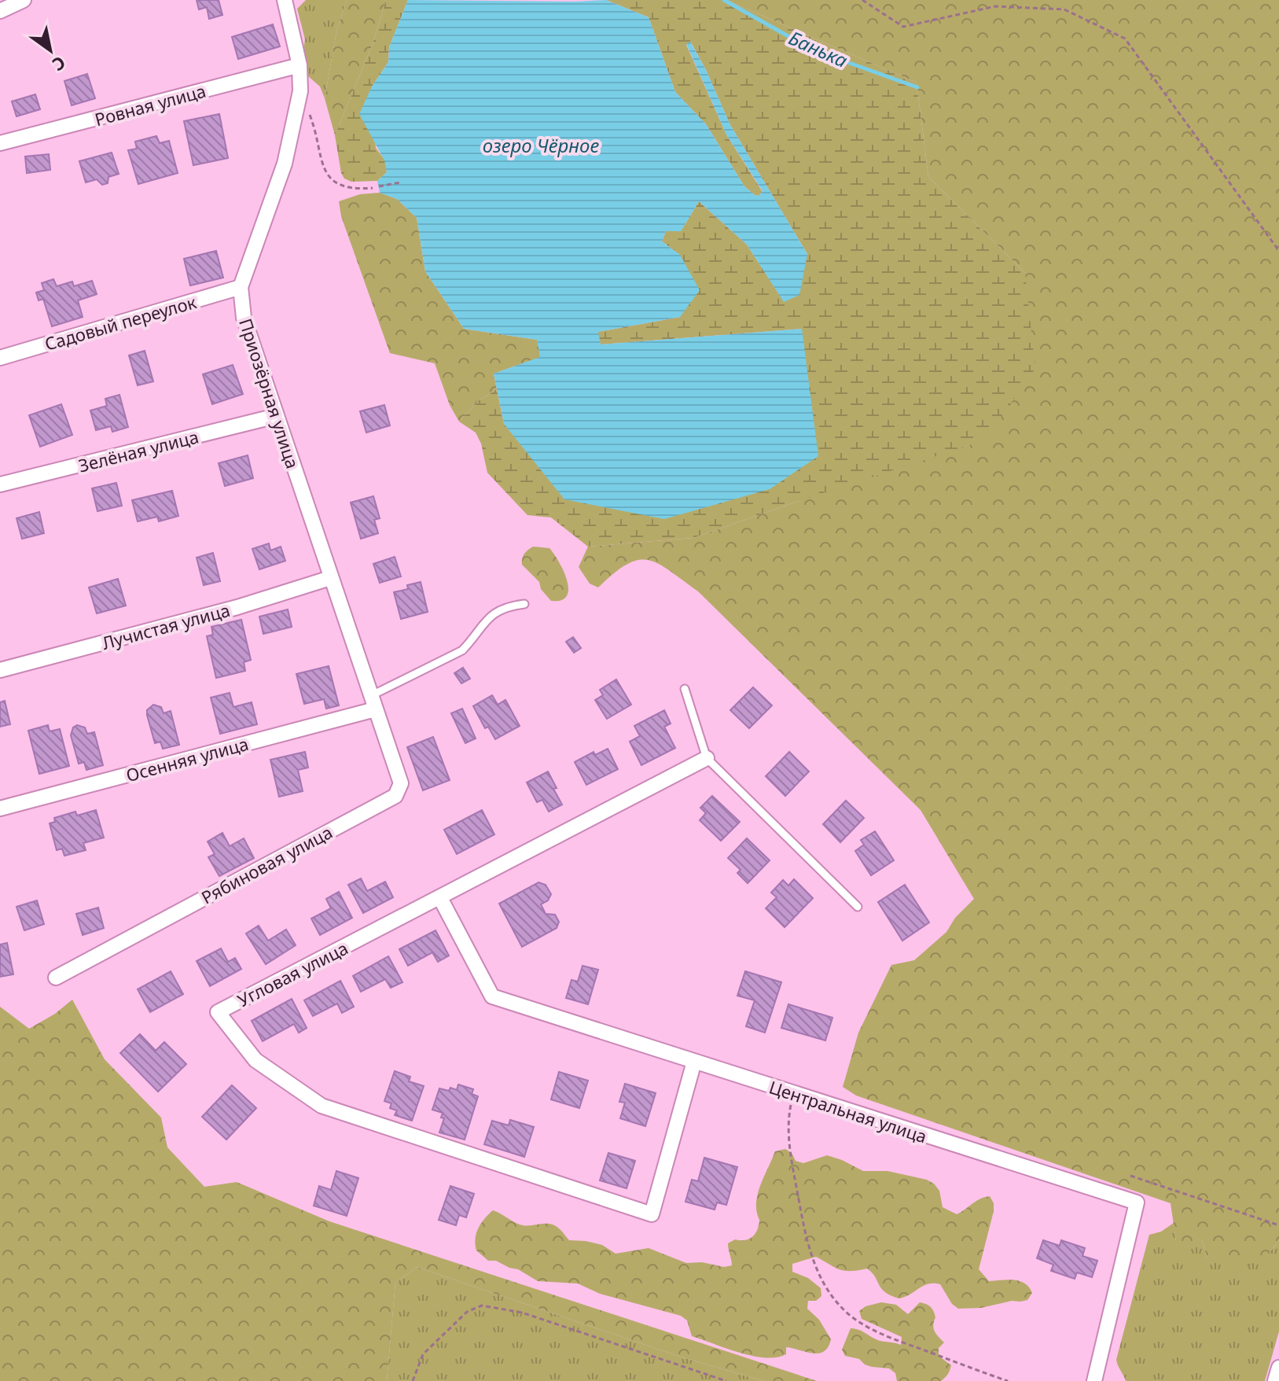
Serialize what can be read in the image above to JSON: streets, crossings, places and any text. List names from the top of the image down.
{
  "streets": {
    "street": [
      "Ровная улица",
      "Садовый переулок",
      "Приозёрная улица",
      "Зелёная улица",
      "Лучистая улица",
      "Осенняя улица",
      "Рябиновая улица",
      "Угловая улица",
      "Центральная улица"
    ]
  },
  "crossings": [
    ["Ровная улица", "Приозёрная улица"],
    ["Садовый переулок", "Приозёрная улица"],
    ["Приозёрная улица", "Зелёная улица"],
    ["Приозёрная улица", "Лучистая улица"],
    ["Приозёрная улица", "Осенняя улица"],
    ["Приозёрная улица", "Рябиновая улица"],
    ["Осенняя улица", "Рябиновая улица"],
    ["Угловая улица", "Центральная улица"]
  ],
  "water": ["Банька", "озеро Чёрное"],
  "north": "bottom right"
}
